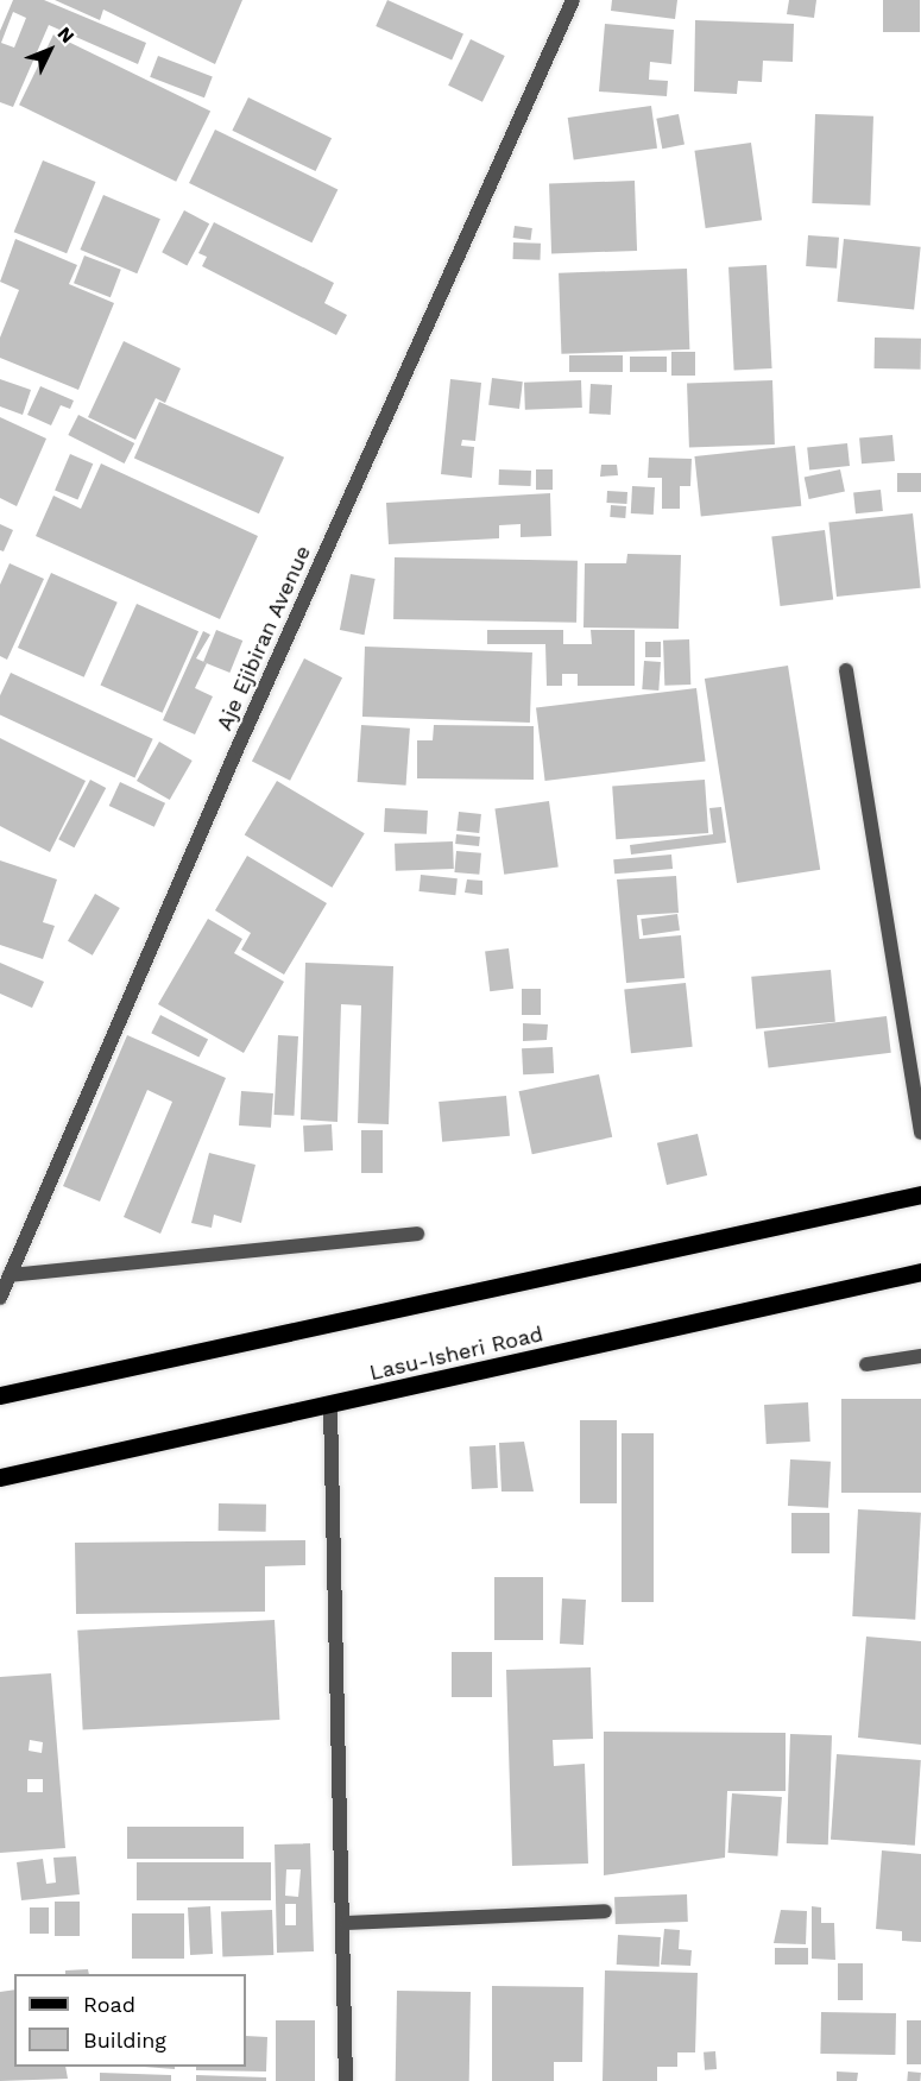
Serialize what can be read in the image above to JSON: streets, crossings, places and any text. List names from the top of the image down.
{
  "streets": {
    "main road": ["Lasu-Isheri Road"],
    "street": ["Aje Ejibiran Avenue"]
  },
  "legend": ["Road", "Building"],
  "north": "top right"
}
